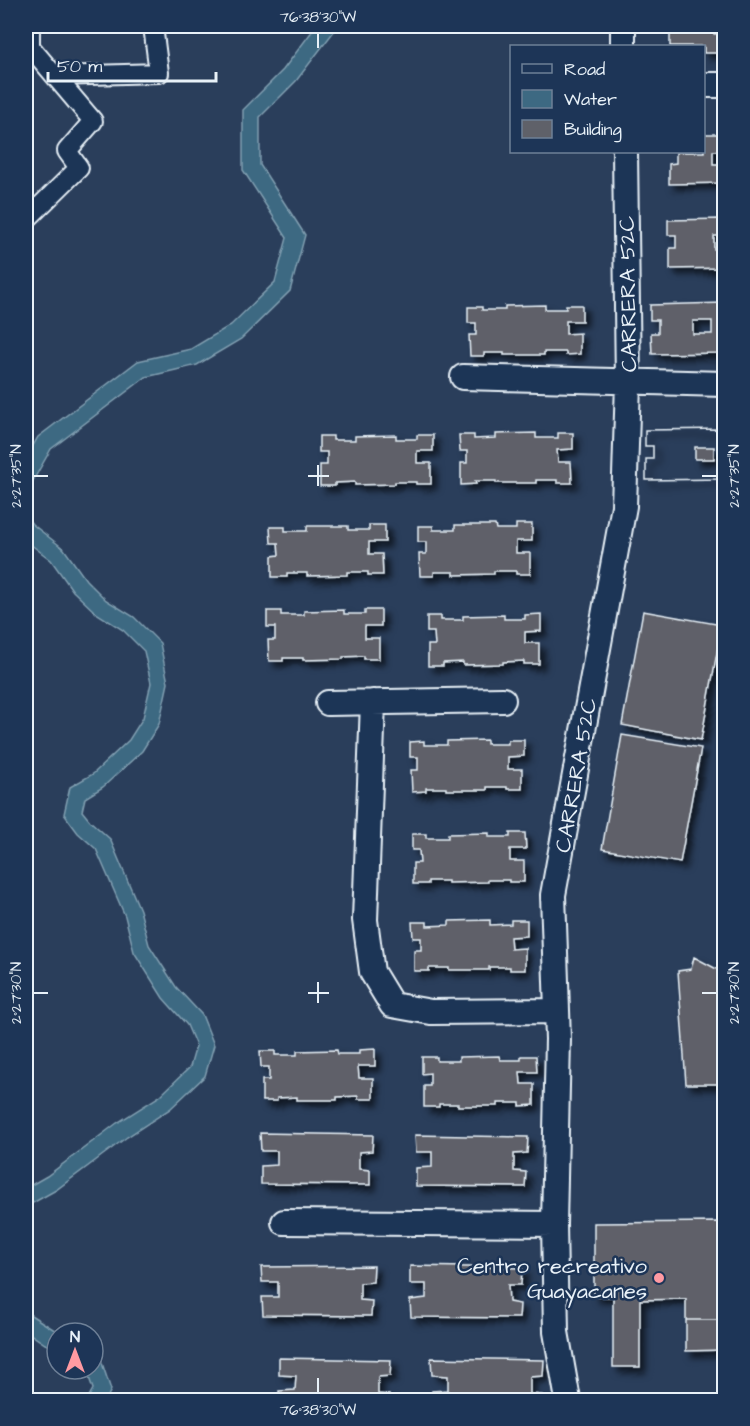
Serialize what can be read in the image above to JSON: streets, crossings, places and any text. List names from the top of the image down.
{
  "streets": {
    "street": ["CARRERA 52C"]
  },
  "places": ["Centro recreativo Guayacanes"],
  "legend": ["Road", "Water", "Building"],
  "scale_bar": "50 m",
  "north": "top",
  "coordinates": ["76°38'30\"W", "2°27'35\"N", "2°27'30\"N"]
}
